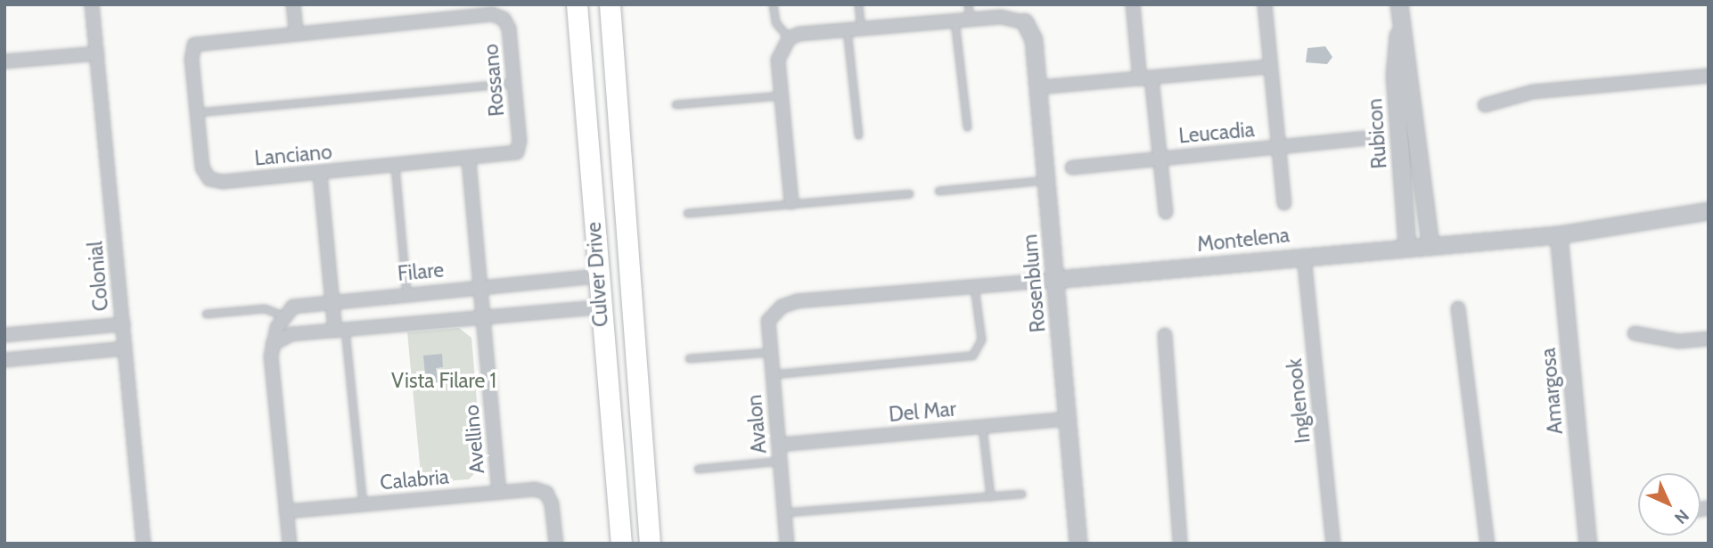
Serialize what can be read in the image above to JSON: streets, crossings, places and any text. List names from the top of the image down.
{
  "streets": {
    "main road": ["Culver Drive"],
    "street": [
      "Rossano",
      "Leucadia",
      "Rubicon",
      "Lanciano",
      "Montelena",
      "Filare",
      "Colonial",
      "Rosenblum",
      "Amargosa",
      "Inglenook",
      "Del Mar",
      "Avalon",
      "Avellino",
      "Calabria"
    ]
  },
  "crossings": [
    ["Rossano", "Lanciano"],
    ["Rubicon", "Montelena"],
    ["Lanciano", "Avellino"],
    ["Montelena", "Rosenblum"],
    ["Montelena", "Amargosa"],
    ["Montelena", "Inglenook"],
    ["Montelena", "Avalon"],
    ["Filare", "Culver Drive"],
    ["Filare", "Avellino"],
    ["Rosenblum", "Del Mar"],
    ["Del Mar", "Avalon"],
    ["Avellino", "Calabria"]
  ],
  "parks": ["Vista Filare 1"],
  "north": "bottom right"
}
